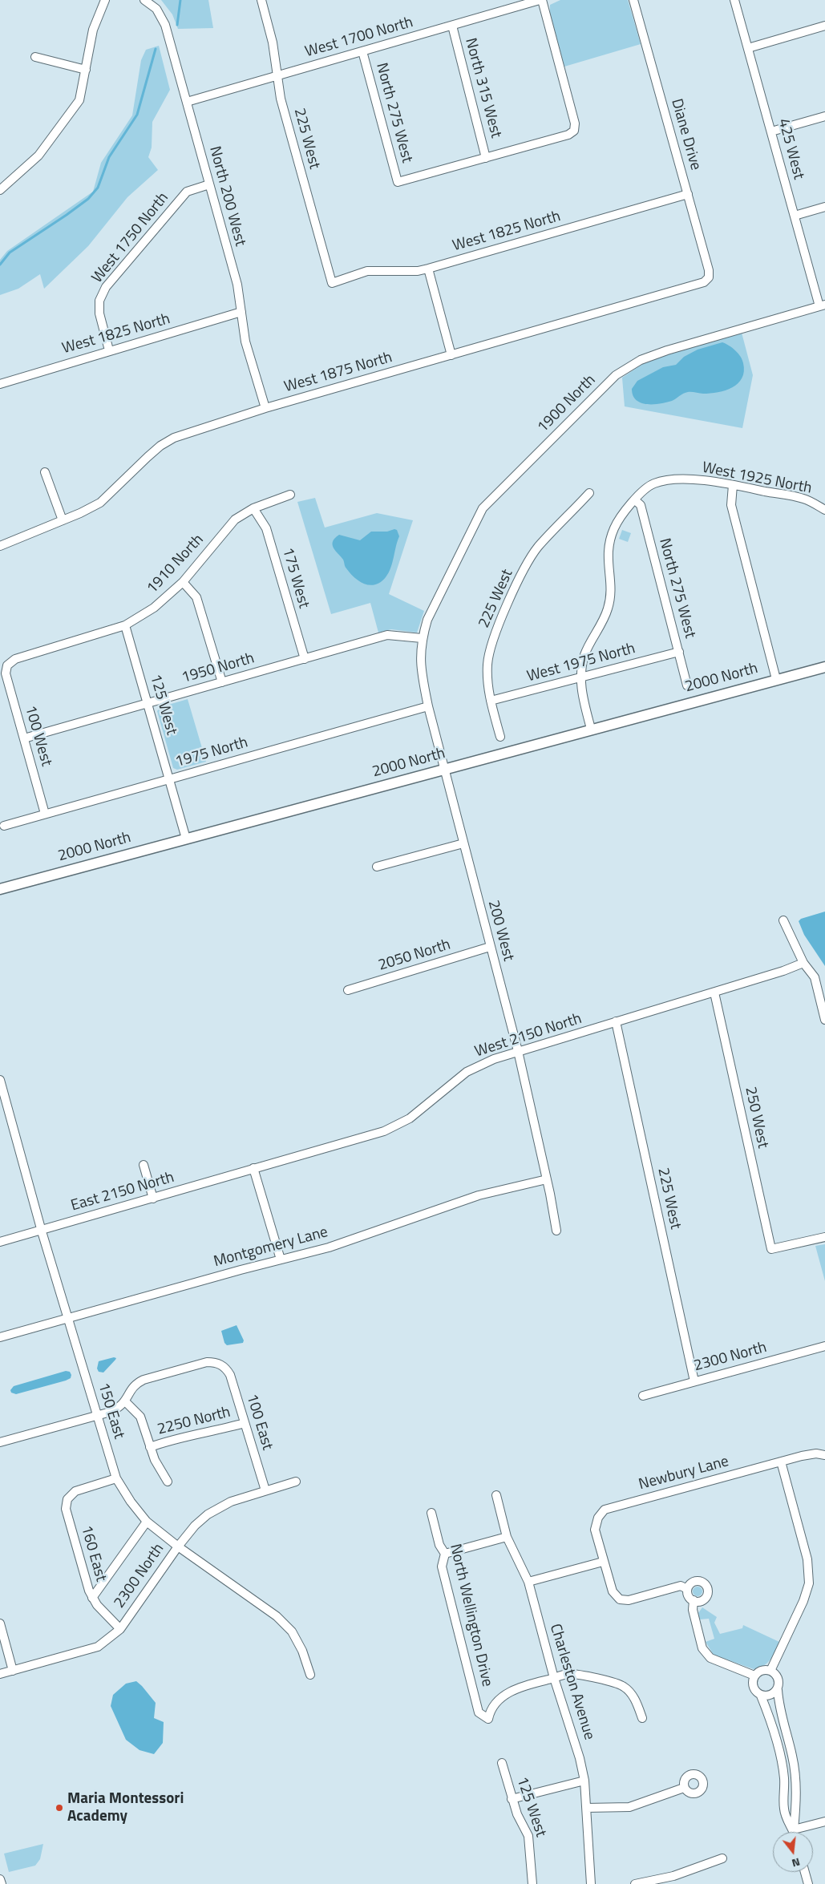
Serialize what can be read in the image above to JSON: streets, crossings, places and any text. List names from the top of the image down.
{
  "streets": {
    "street": [
      "West 1700 North",
      "North 315 West",
      "North 275 West",
      "Diane Drive",
      "225 West",
      "425 West",
      "North 200 West",
      "West 1825 North",
      "West 1750 North",
      "West 1875 North",
      "1900 North",
      "West 1925 North",
      "1910 North",
      "175 West",
      "West 1975 North",
      "1950 North",
      "2000 North",
      "125 West",
      "100 West",
      "1975 North",
      "200 West",
      "2050 North",
      "West 2150 North",
      "250 West",
      "East 2150 North",
      "Montgomery Lane",
      "2300 North",
      "150 East",
      "2250 North",
      "100 East",
      "Newbury Lane",
      "160 East",
      "North Wellington Drive",
      "Charleston Avenue"
    ]
  },
  "crossings": [
    ["West 1700 North", "North 315 West"],
    ["West 1700 North", "North 275 West"],
    ["West 1700 North", "225 West"],
    ["West 1700 North", "North 200 West"],
    ["North 315 West", "North 275 West"],
    ["North 275 West", "West 1925 North"],
    ["North 275 West", "West 1975 North"],
    ["Diane Drive", "West 1825 North"],
    ["Diane Drive", "West 1875 North"],
    ["225 West", "West 1825 North"],
    ["225 West", "West 1975 North"],
    ["225 West", "West 2150 North"],
    ["225 West", "2300 North"],
    ["425 West", "1900 North"],
    ["North 200 West", "West 1825 North"],
    ["North 200 West", "West 1750 North"],
    ["North 200 West", "West 1875 North"],
    ["West 1825 North", "West 1750 North"],
    ["1900 North", "1950 North"],
    ["1900 North", "200 West"],
    ["West 1925 North", "West 1975 North"],
    ["West 1925 North", "2000 North"],
    ["1910 North", "175 West"],
    ["1910 North", "125 West"],
    ["1910 North", "100 West"],
    ["175 West", "1950 North"],
    ["1950 North", "125 West"],
    ["1950 North", "100 West"],
    ["1950 North", "200 West"],
    ["2000 North", "125 West"],
    ["2000 North", "200 West"],
    ["125 West", "1975 North"],
    ["100 West", "1975 North"],
    ["1975 North", "200 West"],
    ["200 West", "2050 North"],
    ["200 West", "West 2150 North"],
    ["200 West", "Montgomery Lane"],
    ["West 2150 North", "250 West"],
    ["West 2150 North", "East 2150 North"],
    ["East 2150 North", "150 East"],
    ["Montgomery Lane", "150 East"],
    ["2300 North", "150 East"],
    ["2300 North", "100 East"],
    ["2300 North", "160 East"],
    ["150 East", "160 East"],
    ["2250 North", "100 East"],
    ["North Wellington Drive", "Charleston Avenue"]
  ],
  "places": ["Maria Montessori Academy"],
  "north": "bottom"
}
